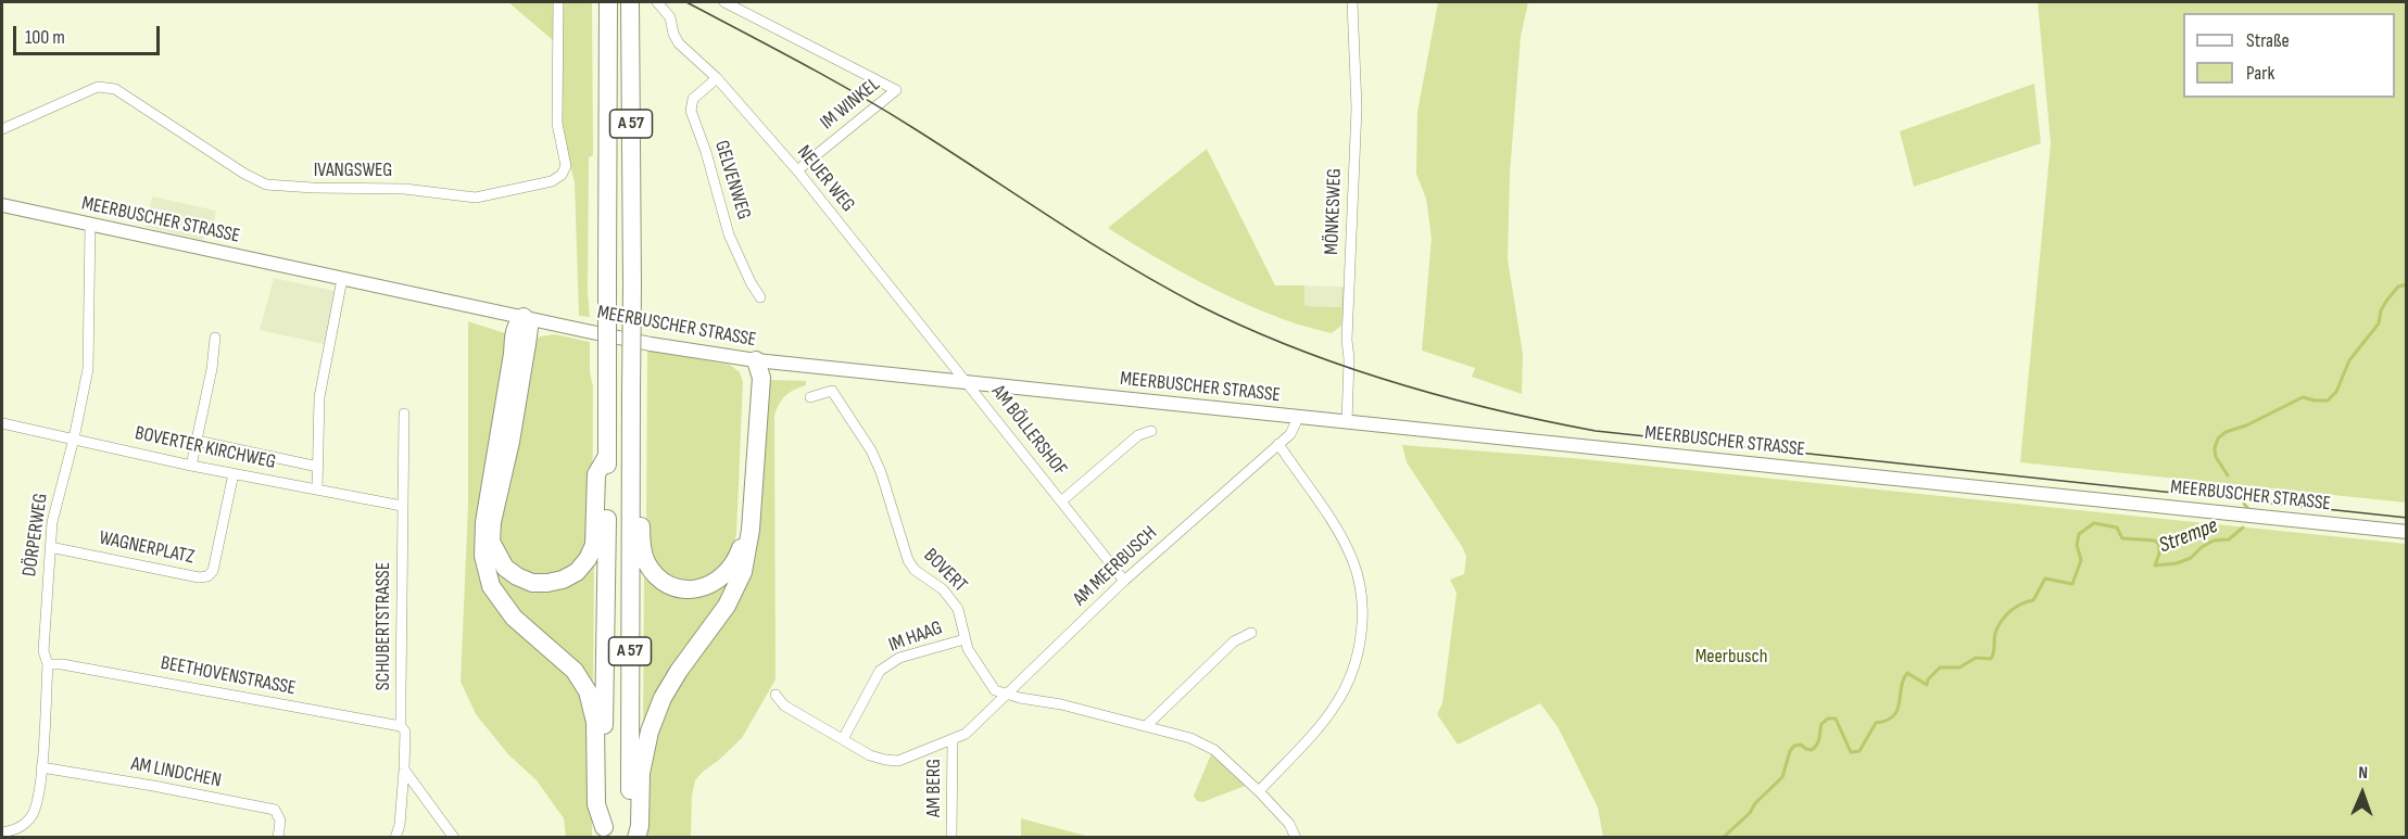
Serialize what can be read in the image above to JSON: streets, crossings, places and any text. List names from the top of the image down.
{
  "streets": {
    "highway": ["A 57"],
    "main road": ["MEERBUSCHER STRASSE"],
    "street": [
      "IM WINKEL",
      "IVANGSWEG",
      "NEUER WEG",
      "GELVENWEG",
      "MÖNKESWEG",
      "AM BÖLLERSHOF",
      "BOVERTER KIRCHWEG",
      "DÖRPERWEG",
      "WAGNERPLATZ",
      "AM MEERBUSCH",
      "BOVERT",
      "SCHUBERTSTRASSE",
      "IM HAAG",
      "BEETHOVENSTRASSE",
      "AM LINDCHEN",
      "AM BERG"
    ]
  },
  "crossings": [
    ["IM WINKEL", "NEUER WEG"],
    ["NEUER WEG", "GELVENWEG"],
    ["NEUER WEG", "MEERBUSCHER STRASSE"],
    ["NEUER WEG", "AM BÖLLERSHOF"],
    ["MÖNKESWEG", "MEERBUSCHER STRASSE"],
    ["MEERBUSCHER STRASSE", "AM BÖLLERSHOF"],
    ["MEERBUSCHER STRASSE", "DÖRPERWEG"],
    ["MEERBUSCHER STRASSE", "AM MEERBUSCH"],
    ["AM BÖLLERSHOF", "AM MEERBUSCH"],
    ["BOVERTER KIRCHWEG", "DÖRPERWEG"],
    ["BOVERTER KIRCHWEG", "WAGNERPLATZ"],
    ["BOVERTER KIRCHWEG", "SCHUBERTSTRASSE"],
    ["DÖRPERWEG", "WAGNERPLATZ"],
    ["DÖRPERWEG", "BEETHOVENSTRASSE"],
    ["DÖRPERWEG", "AM LINDCHEN"],
    ["AM MEERBUSCH", "BOVERT"],
    ["AM MEERBUSCH", "IM HAAG"],
    ["AM MEERBUSCH", "AM BERG"],
    ["BOVERT", "IM HAAG"],
    ["SCHUBERTSTRASSE", "BEETHOVENSTRASSE"]
  ],
  "water": ["Strempe"],
  "parks": ["Meerbusch"],
  "legend": ["Straße", "Park"],
  "scale_bar": "100 m",
  "north": "top"
}
